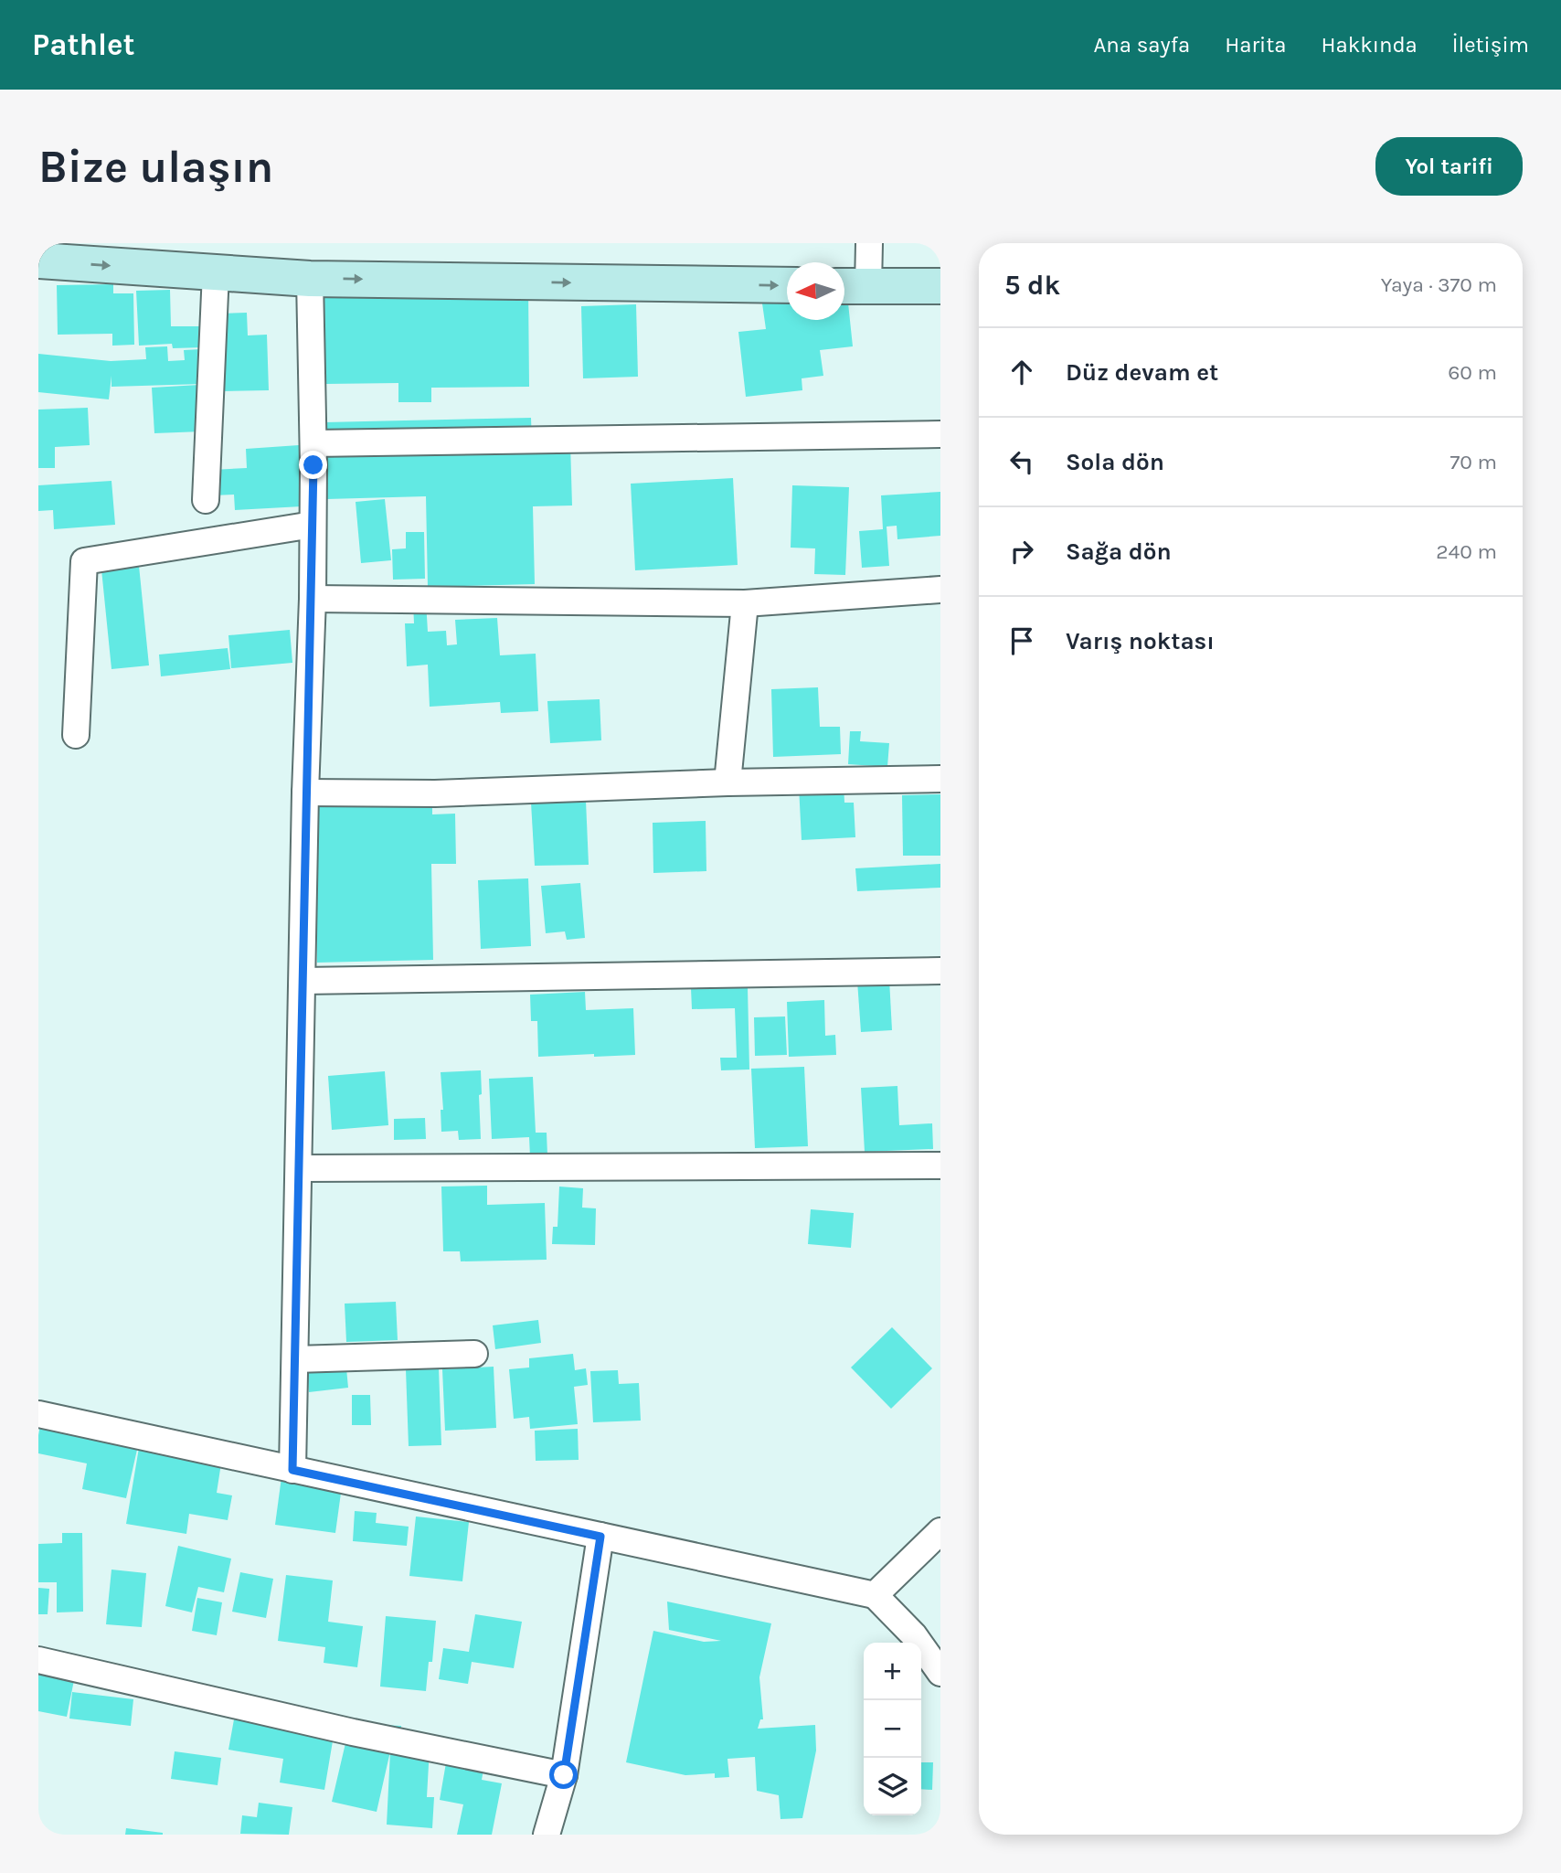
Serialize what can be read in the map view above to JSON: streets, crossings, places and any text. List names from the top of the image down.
{
  "north": "left",
  "page": {
    "header": "Pathlet",
    "nav": [
      "Ana sayfa",
      "Harita",
      "Hakkında",
      "İletişim"
    ],
    "buttons": "Yol tarifi",
    "title": "Bize ulaşın",
    "heading": ["5 dk", "Yaya · 370 m"],
    "list": [
      ["Düz devam et", "60 m"],
      ["Sola dön", "70 m"],
      ["Sağa dön", "240 m"],
      "Varış noktası"
    ],
    "map_buttons": ["+", "−"]
  }
}
